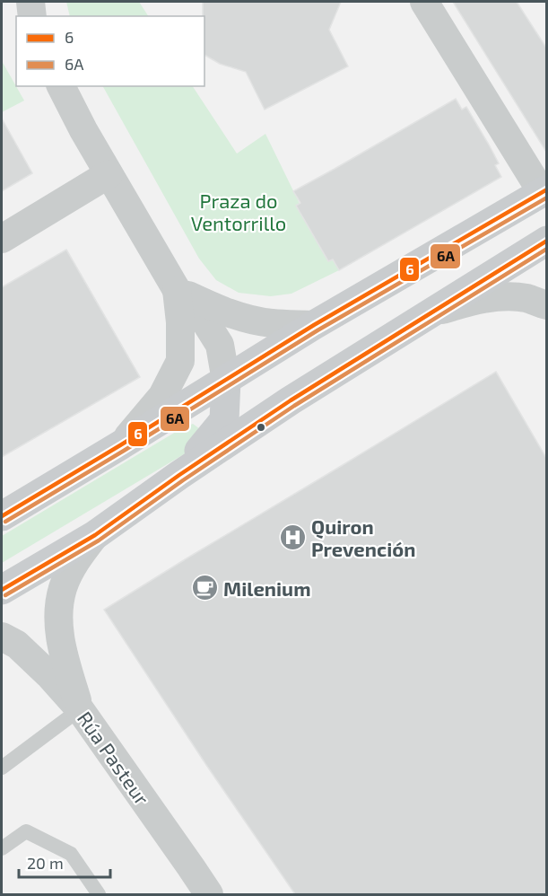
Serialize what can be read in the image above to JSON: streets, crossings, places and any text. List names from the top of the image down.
{
  "streets": {
    "street": ["Rúa Pasteur"]
  },
  "parks": ["Praza do Ventorrillo"],
  "places": {
    "hospital": ["Quiron Prevención"],
    "cafe": ["Milenium"]
  },
  "lines": ["transit line 6", "transit line 6A"],
  "legend": ["6", "6A"],
  "scale_bar": "20 m"
}
